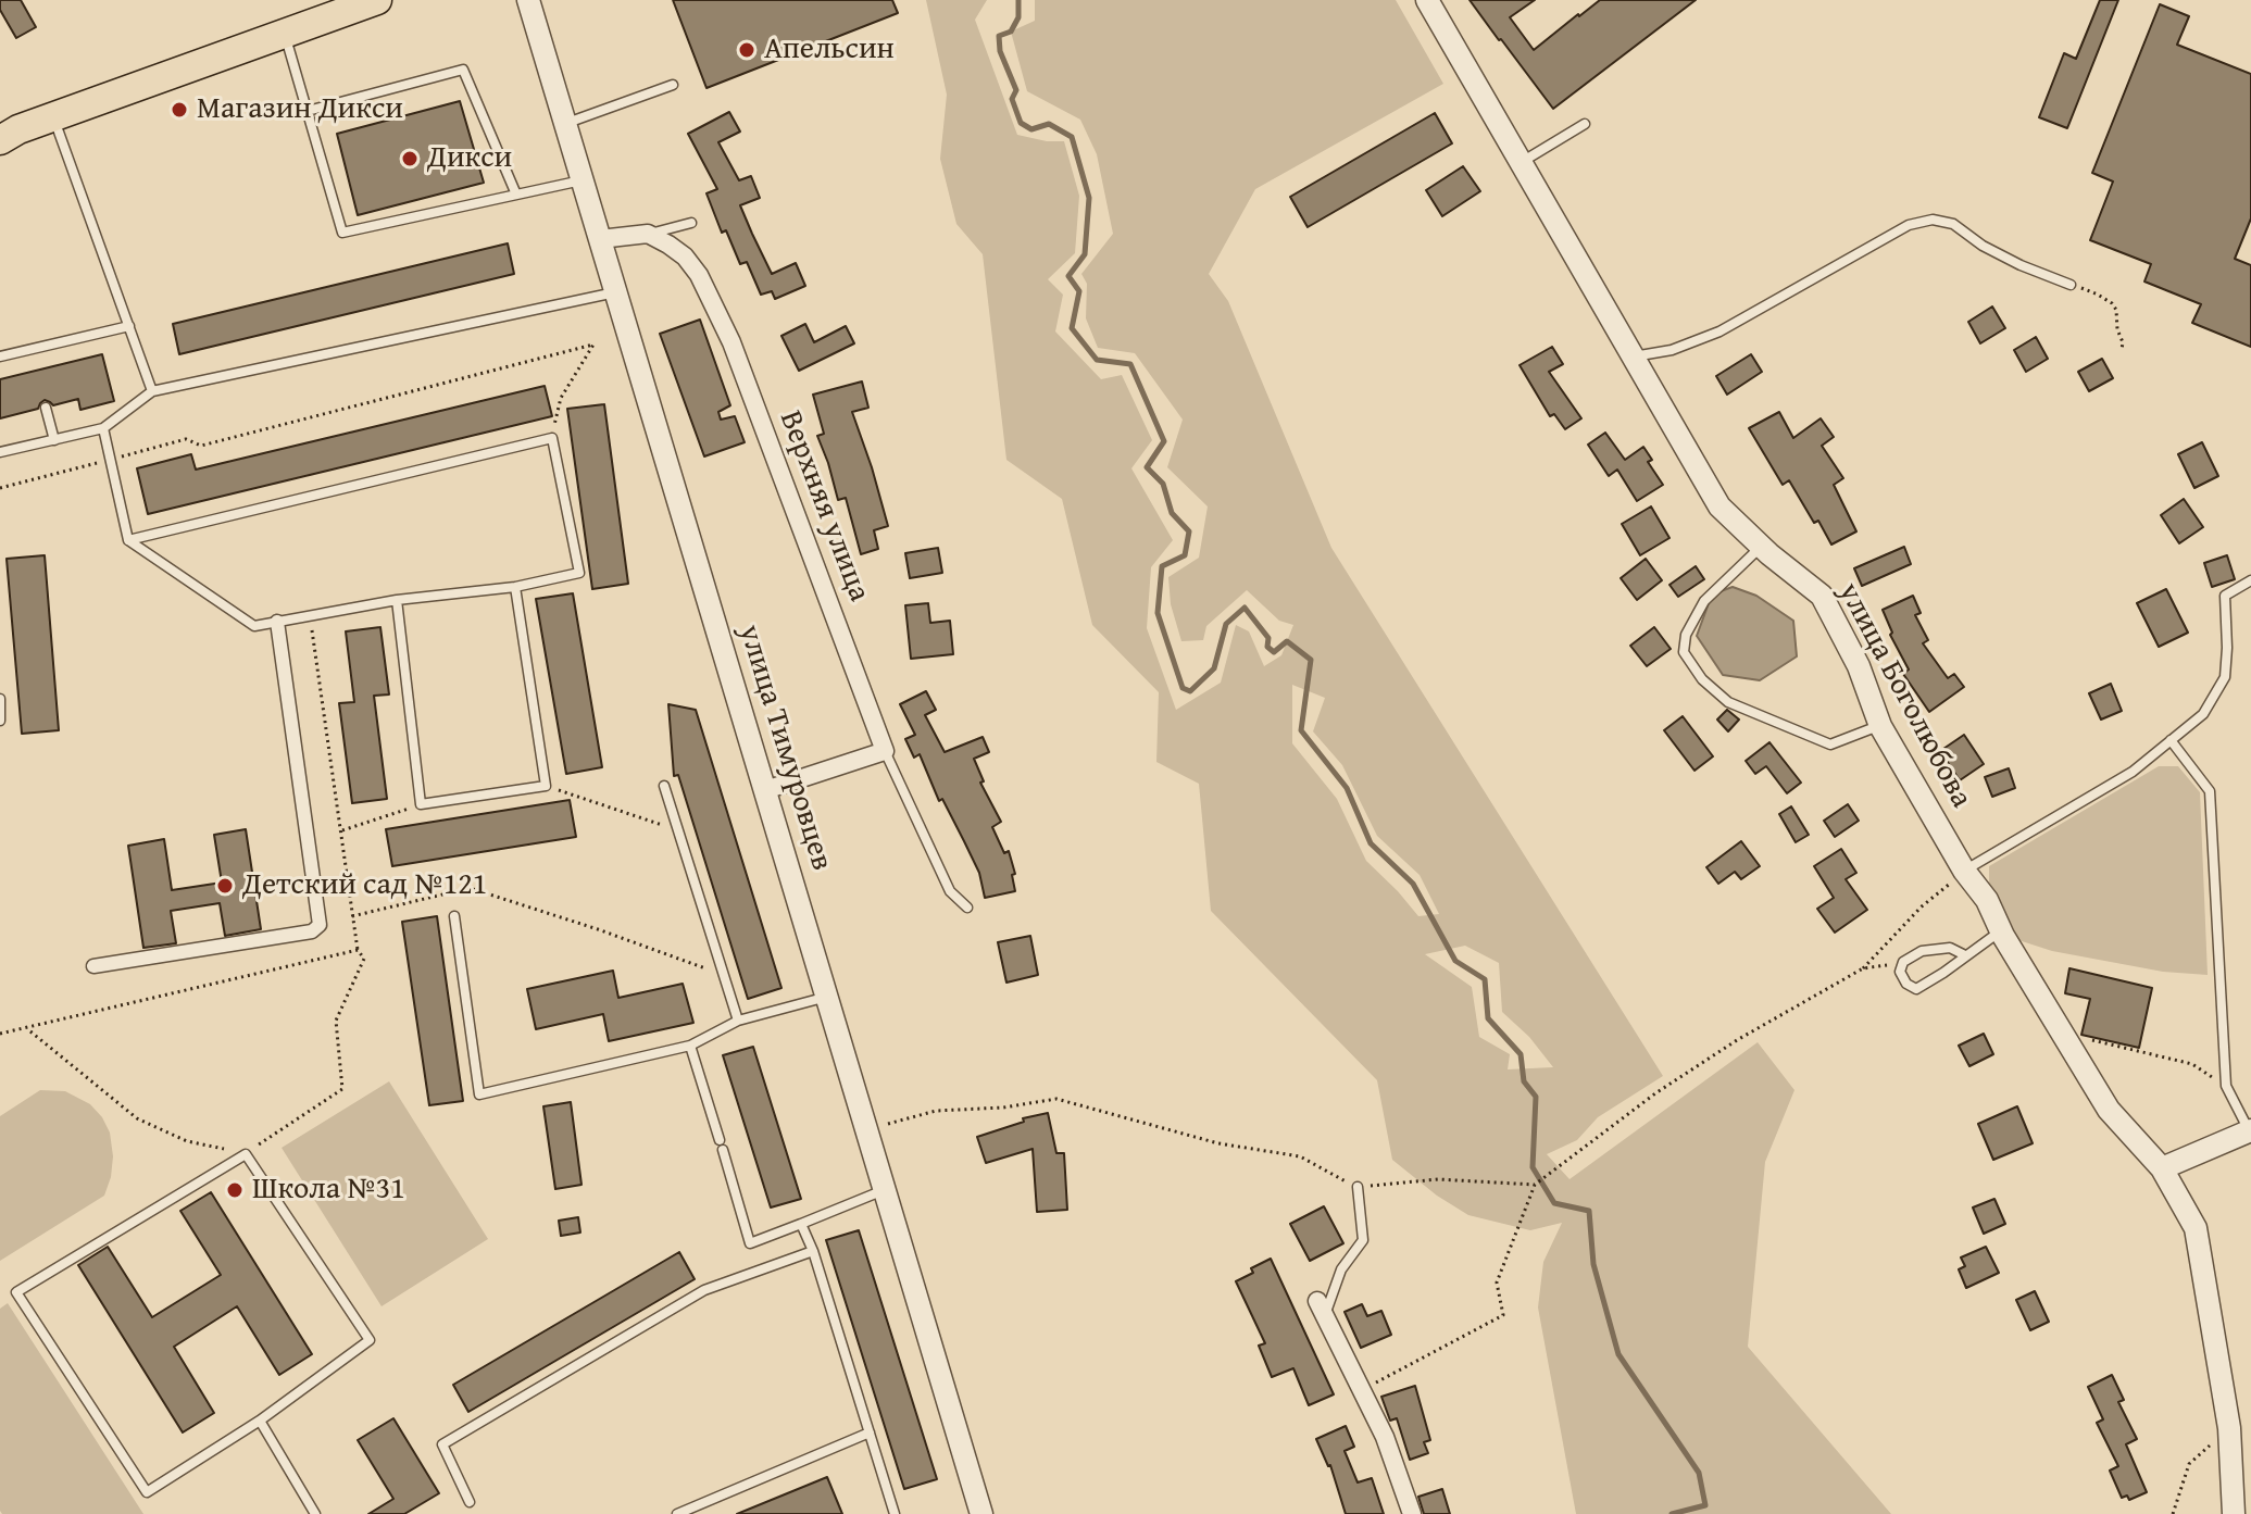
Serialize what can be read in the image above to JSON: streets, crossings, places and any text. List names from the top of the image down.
{
  "streets": {
    "street": ["Верхняя улица", "улица Боголюбова", "улица Тимуровцев"]
  },
  "places": [
    "Апельсин",
    "Магазин Дикси",
    "Дикси",
    "Детский сад №121",
    "Школа №31"
  ]
}
